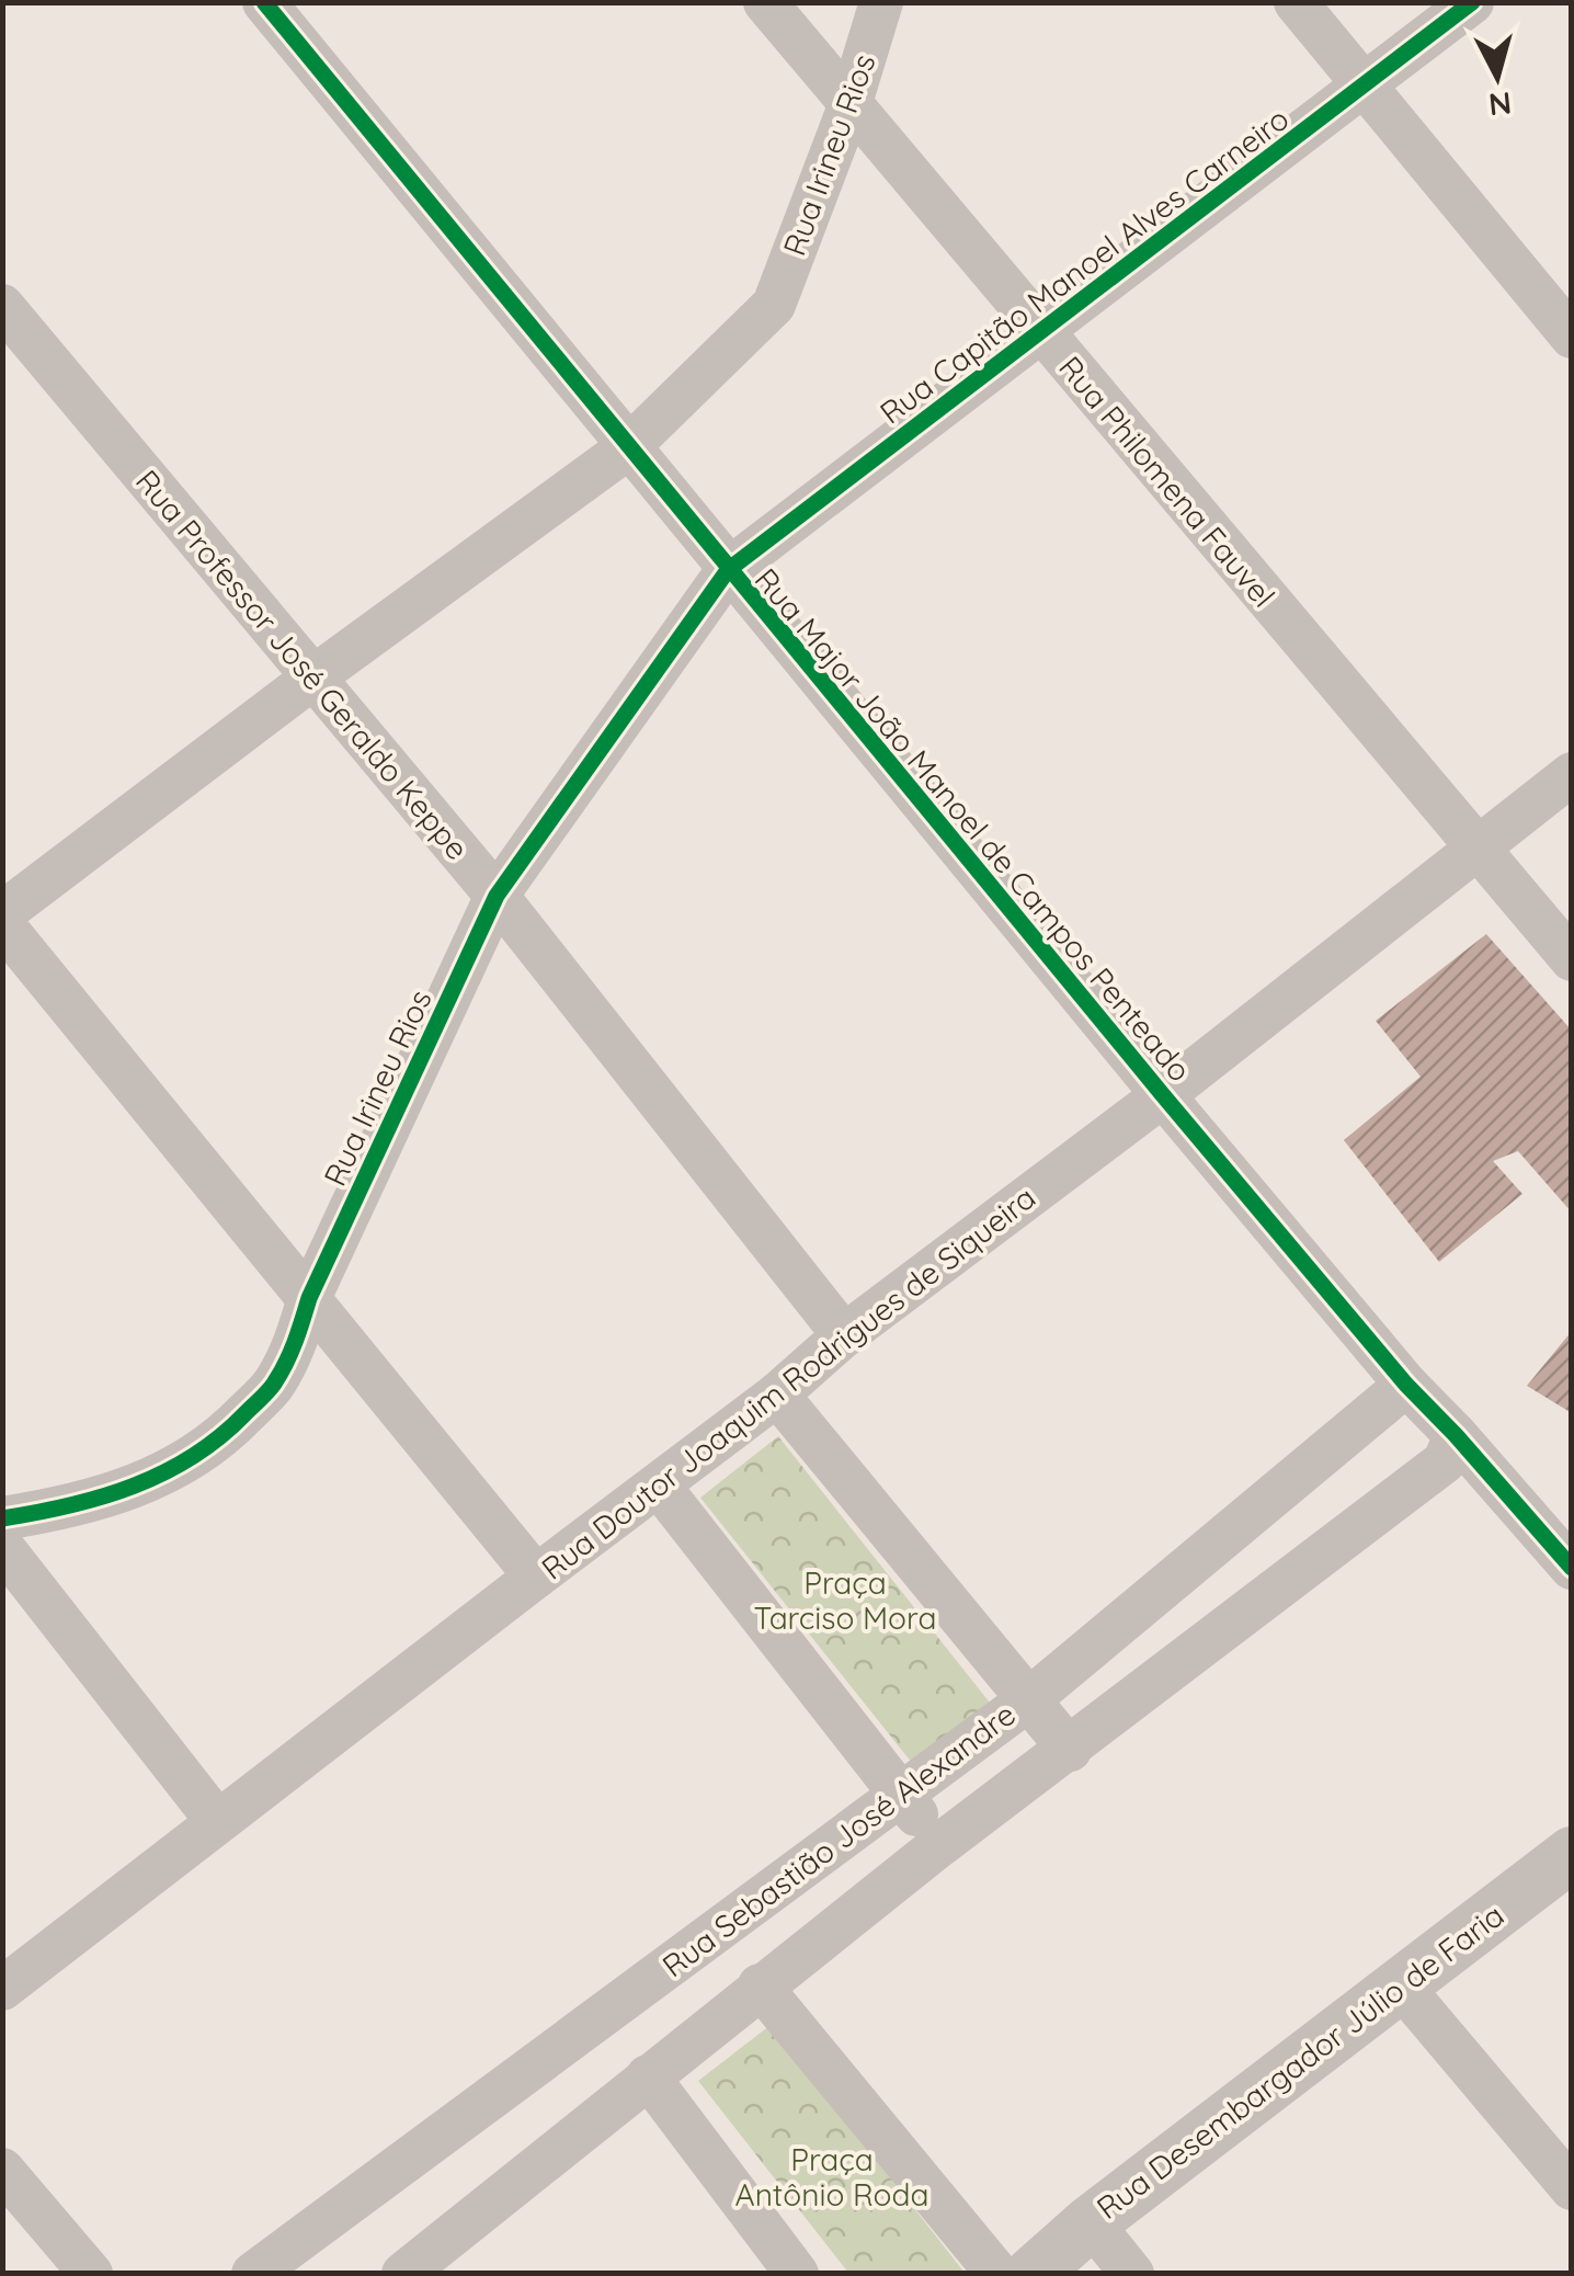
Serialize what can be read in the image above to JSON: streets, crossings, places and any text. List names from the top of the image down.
{
  "streets": {
    "street": [
      "Rua Irineu Rios",
      "Rua Capitão Manoel Alves Carneiro",
      "Rua Philomena Fauvel",
      "Rua Professor José Geraldo Keppe",
      "Rua Major João Manoel de Campos Penteado",
      "Rua Doutor Joaquim Rodrigues de Siqueira",
      "Rua Sebastião José Alexandre",
      "Rua Desembargador Júlio de Faria"
    ]
  },
  "crossings": [
    ["Rua Irineu Rios", "Rua Capitão Manoel Alves Carneiro"],
    ["Rua Irineu Rios", "Rua Philomena Fauvel"],
    ["Rua Irineu Rios", "Rua Professor José Geraldo Keppe"],
    ["Rua Irineu Rios", "Rua Major João Manoel de Campos Penteado"],
    ["Rua Capitão Manoel Alves Carneiro", "Rua Philomena Fauvel"],
    ["Rua Capitão Manoel Alves Carneiro", "Rua Major João Manoel de Campos Penteado"],
    ["Rua Philomena Fauvel", "Rua Doutor Joaquim Rodrigues de Siqueira"],
    ["Rua Professor José Geraldo Keppe", "Rua Doutor Joaquim Rodrigues de Siqueira"],
    ["Rua Major João Manoel de Campos Penteado", "Rua Doutor Joaquim Rodrigues de Siqueira"],
    ["Rua Major João Manoel de Campos Penteado", "Rua Sebastião José Alexandre"]
  ],
  "parks": ["Praça Tarciso Mora", "Praça Antônio Roda"],
  "north": "bottom"
}
